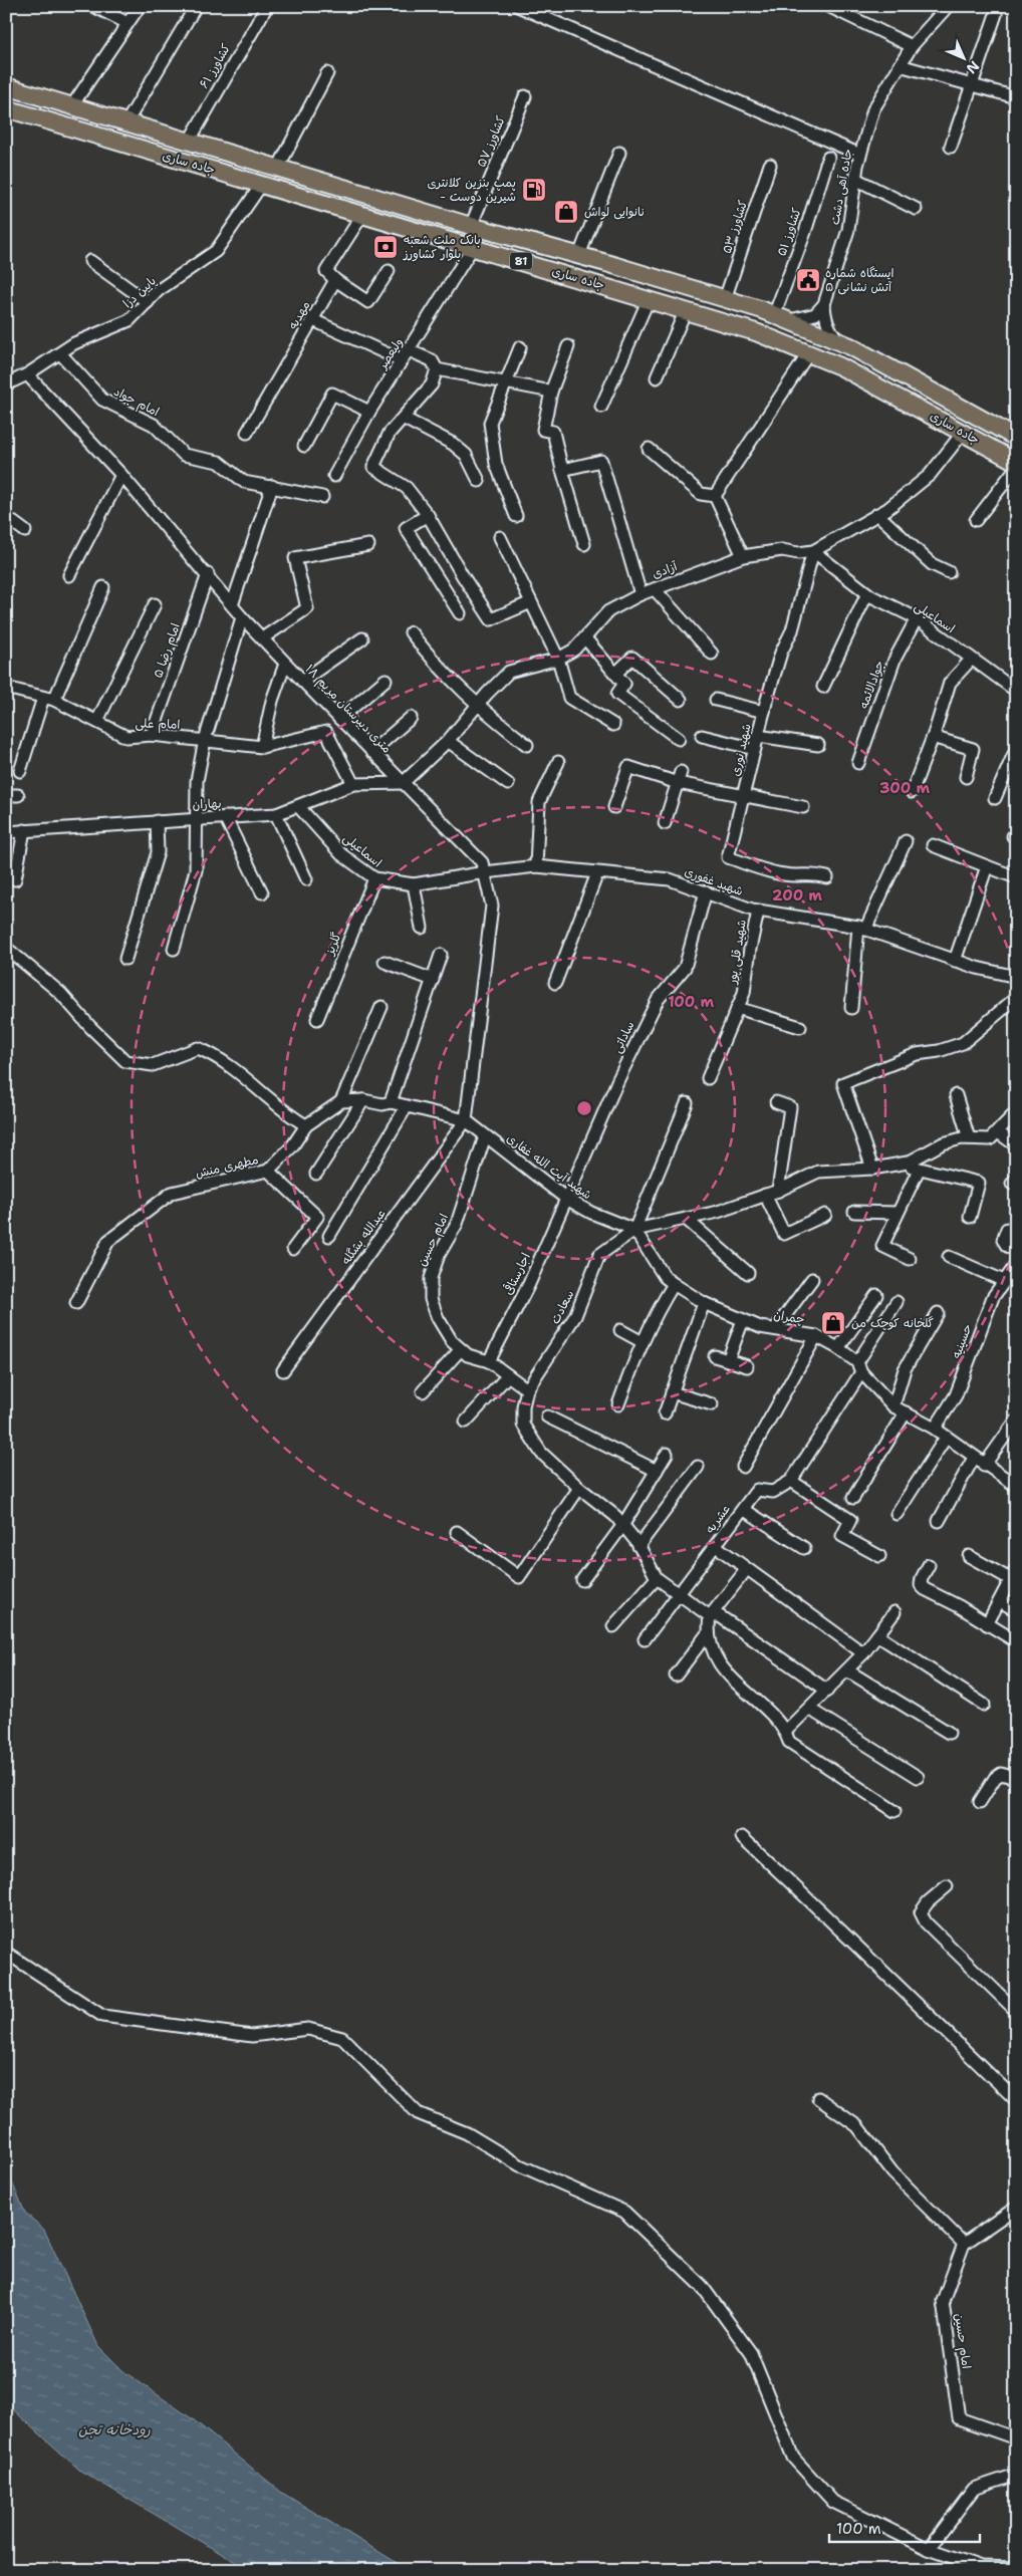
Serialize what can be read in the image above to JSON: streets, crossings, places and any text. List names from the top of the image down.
{
  "streets": {
    "highway": ["جاده ساری", "81"],
    "street": [
      "کشاورز ۶۱",
      "کشاورز ۵۷",
      "جاده آهی دشت",
      "کشاورز ۵۳",
      "کشاورز ۵۱",
      "پایین دزا",
      "مهدیه",
      "ولیعصر",
      "امام جواد",
      "آزادی",
      "اسماعیلی",
      "امام رضا ۵",
      "جوادالائمه",
      "۱۸ متری دبیرستان مریم",
      "امام علی",
      "شهید نوری",
      "بهاران",
      "شهید غفوری",
      "گلریز",
      "شهید قلی پور",
      "ساداتی",
      "مطهری منش",
      "شهید آیت الله غفاری",
      "عبدالله بشگله",
      "امام حسین",
      "اجارستاقی",
      "سعادت",
      "چمران",
      "حسینیه",
      "عشریه"
    ]
  },
  "crossings": [
    ["کشاورز ۶۱", "جاده ساری"],
    ["کشاورز ۵۷", "جاده ساری"],
    ["جاده ساری", "کشاورز ۵۳"],
    ["جاده ساری", "کشاورز ۵۱"],
    ["جاده ساری", "پایین دزا"],
    ["جاده ساری", "ولیعصر"],
    ["جاده ساری", "آزادی"],
    ["پایین دزا", "امام جواد"],
    ["پایین دزا", "۱۸ متری دبیرستان مریم"],
    ["آزادی", "اسماعیلی"],
    ["آزادی", "۱۸ متری دبیرستان مریم"],
    ["آزادی", "شهید نوری"],
    ["آزادی", "بهاران"],
    ["اسماعیلی", "جوادالائمه"],
    ["اسماعیلی", "۱۸ متری دبیرستان مریم"],
    ["اسماعیلی", "شهید نوری"],
    ["اسماعیلی", "بهاران"],
    ["اسماعیلی", "شهید غفوری"],
    ["اسماعیلی", "گلریز"],
    ["امام رضا ۵", "۱۸ متری دبیرستان مریم"],
    ["امام رضا ۵", "امام علی"],
    ["۱۸ متری دبیرستان مریم", "بهاران"],
    ["۱۸ متری دبیرستان مریم", "شهید غفوری"],
    ["۱۸ متری دبیرستان مریم", "شهید آیت الله غفاری"],
    ["۱۸ متری دبیرستان مریم", "عبدالله بشگله"],
    ["امام علی", "بهاران"],
    ["شهید غفوری", "شهید قلی پور"],
    ["شهید غفوری", "ساداتی"],
    ["ساداتی", "شهید آیت الله غفاری"],
    ["ساداتی", "اجارستاقی"],
    ["شهید آیت الله غفاری", "عبدالله بشگله"],
    ["شهید آیت الله غفاری", "امام حسین"],
    ["شهید آیت الله غفاری", "اجارستاقی"],
    ["شهید آیت الله غفاری", "سعادت"],
    ["شهید آیت الله غفاری", "چمران"],
    ["امام حسین", "اجارستاقی"],
    ["امام حسین", "سعادت"],
    ["سعادت", "چمران"],
    ["چمران", "حسینیه"]
  ],
  "water": ["رودخانه تجن"],
  "places": {
    "fuel station": ["پمپ بنزین کلانتری - شیرین دوست"],
    "shop": ["نانوایی لواش", "گلخانه کوچک من"],
    "bank": ["بانک ملت شعبه بلوار کشاورز"],
    "public building": ["ایستگاه شماره ۵ آتش نشانی"]
  },
  "scale_bar": "100 m",
  "north": "bottom right",
  "rings": ["300 m", "200 m", "100 m"]
}
